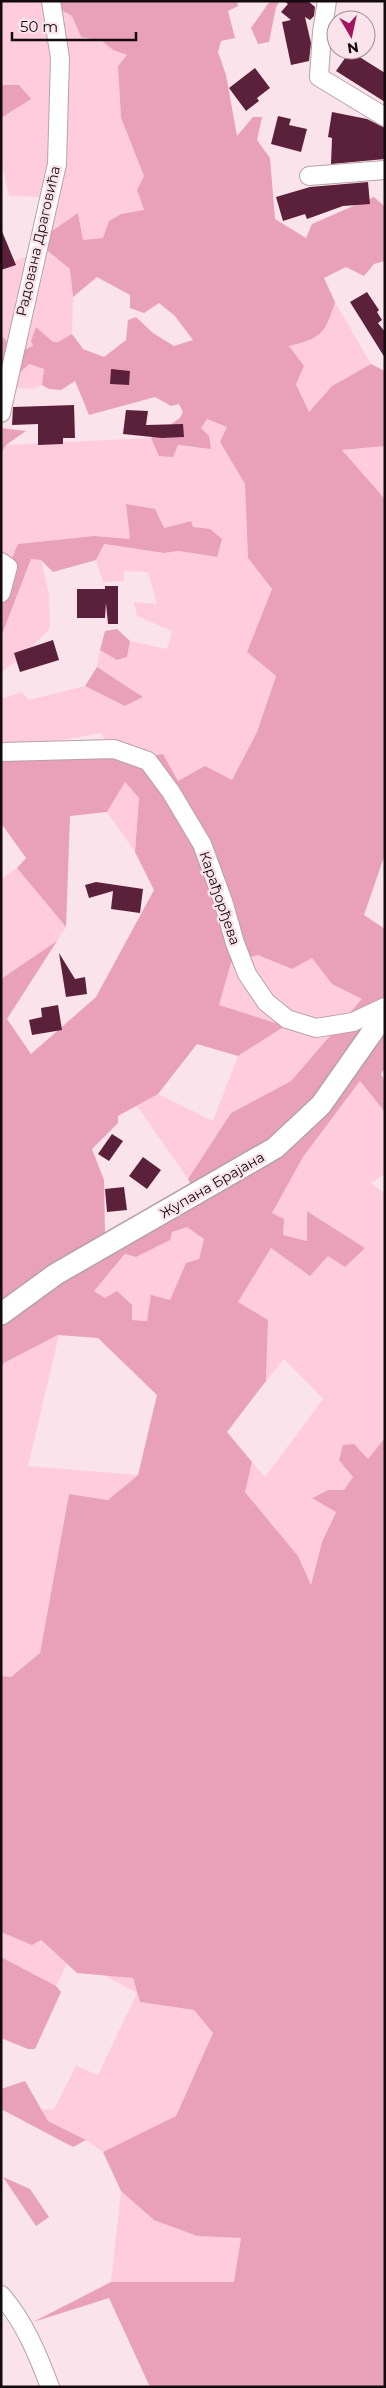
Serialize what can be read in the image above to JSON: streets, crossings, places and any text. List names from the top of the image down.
{
  "streets": {
    "street": ["Радована Драговића", "Карађорђева", "Жупана Брајана"]
  },
  "scale_bar": "50 m",
  "north": "bottom"
}
